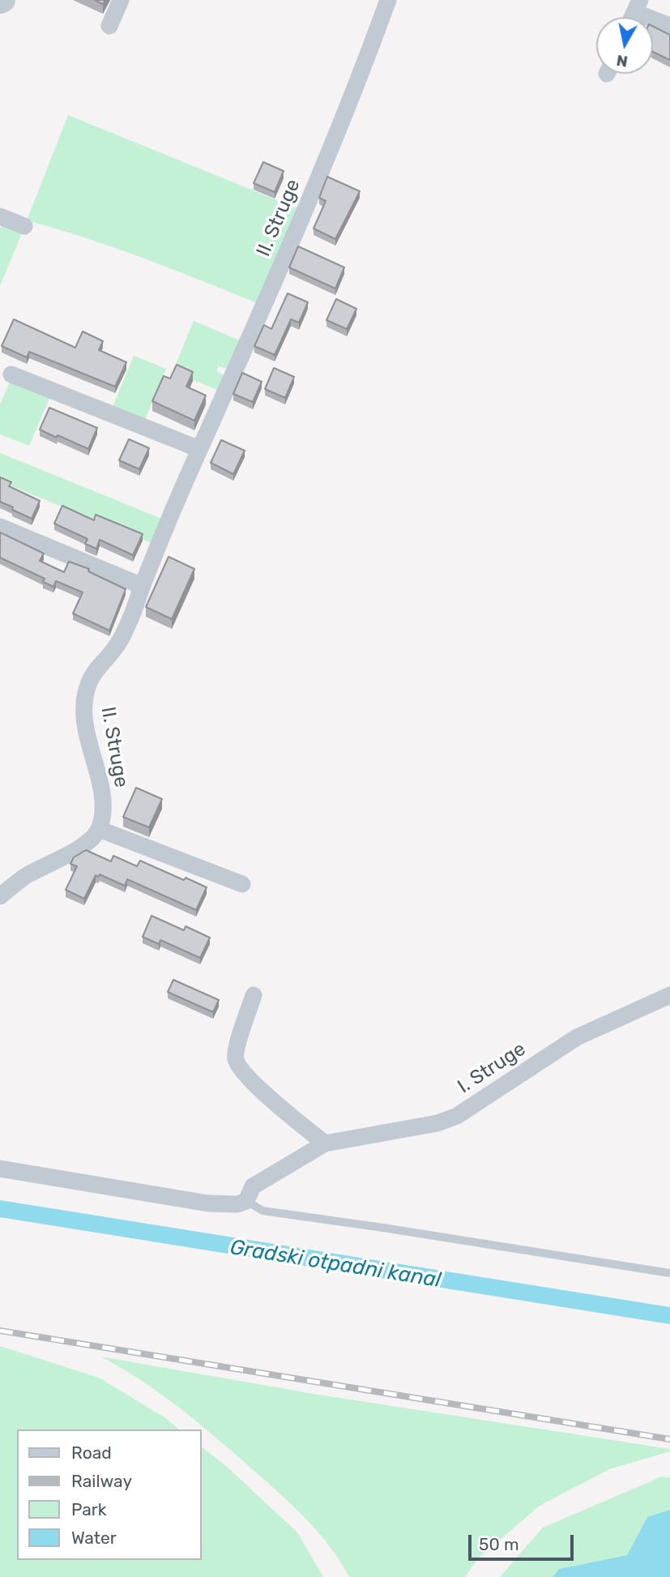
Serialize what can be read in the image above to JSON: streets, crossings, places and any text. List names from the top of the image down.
{
  "streets": {
    "street": ["II. Struge", "I. Struge"]
  },
  "water": ["Gradski otpadni kanal"],
  "legend": [
    "Road",
    "Railway",
    "Park",
    "Water"
  ],
  "scale_bar": "50 m",
  "north": "bottom"
}
